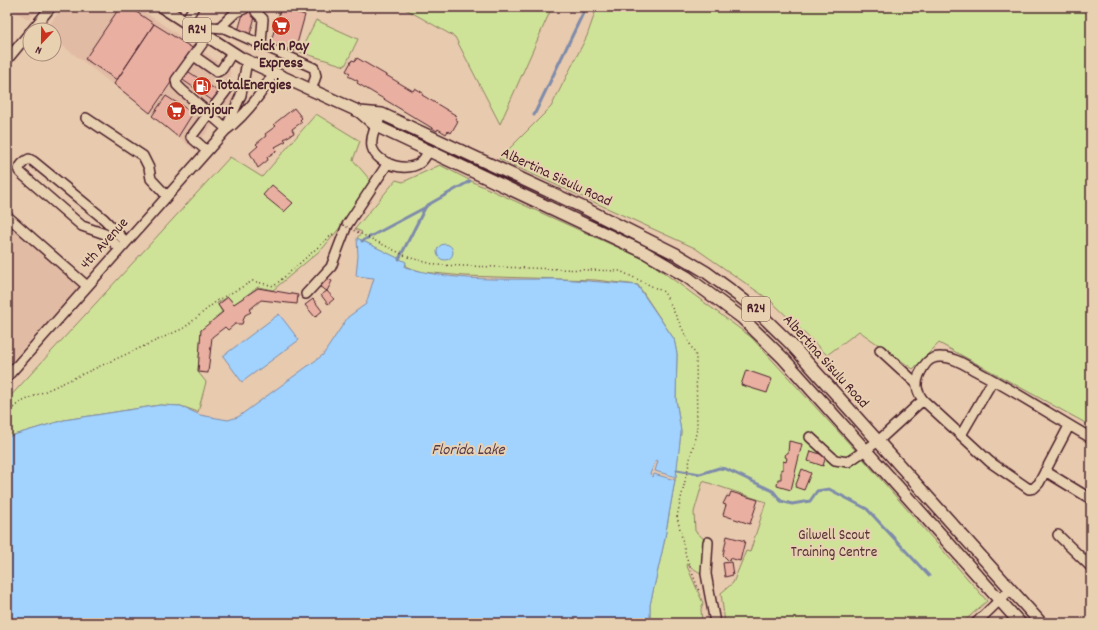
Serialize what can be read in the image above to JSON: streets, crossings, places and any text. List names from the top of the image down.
{
  "streets": {
    "main road": ["R24", "Albertina Sisulu Road"],
    "street": ["4th Avenue"]
  },
  "crossings": [
    ["Albertina Sisulu Road", "4th Avenue"]
  ],
  "water": ["Florida Lake"],
  "parks": ["Gilwell Scout Training Centre"],
  "places": {
    "supermarket": ["Pick n Pay Express", "Bonjour"],
    "fuel station": ["TotalEnergies"]
  },
  "north": "bottom"
}
